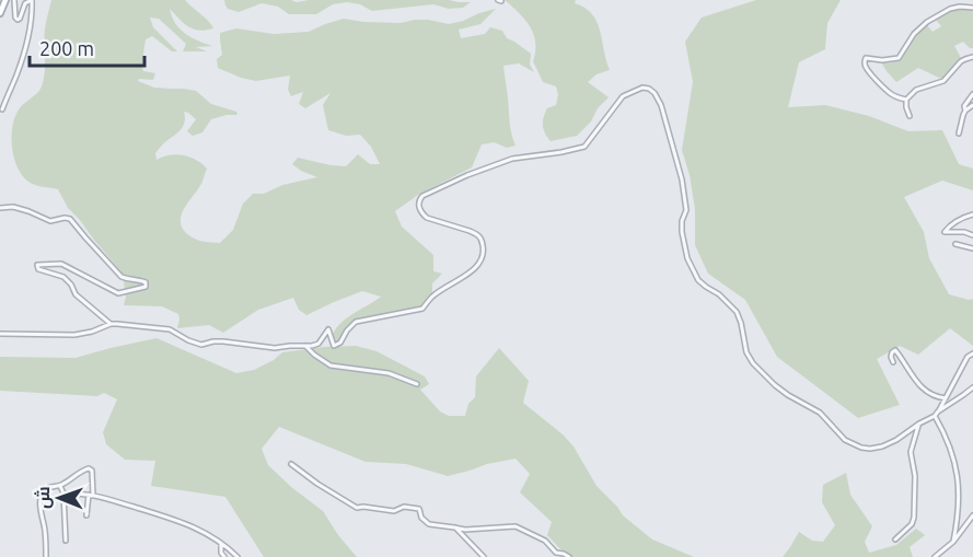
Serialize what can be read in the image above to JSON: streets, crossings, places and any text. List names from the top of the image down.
{
  "scale_bar": "200 m",
  "north": "left"
}
